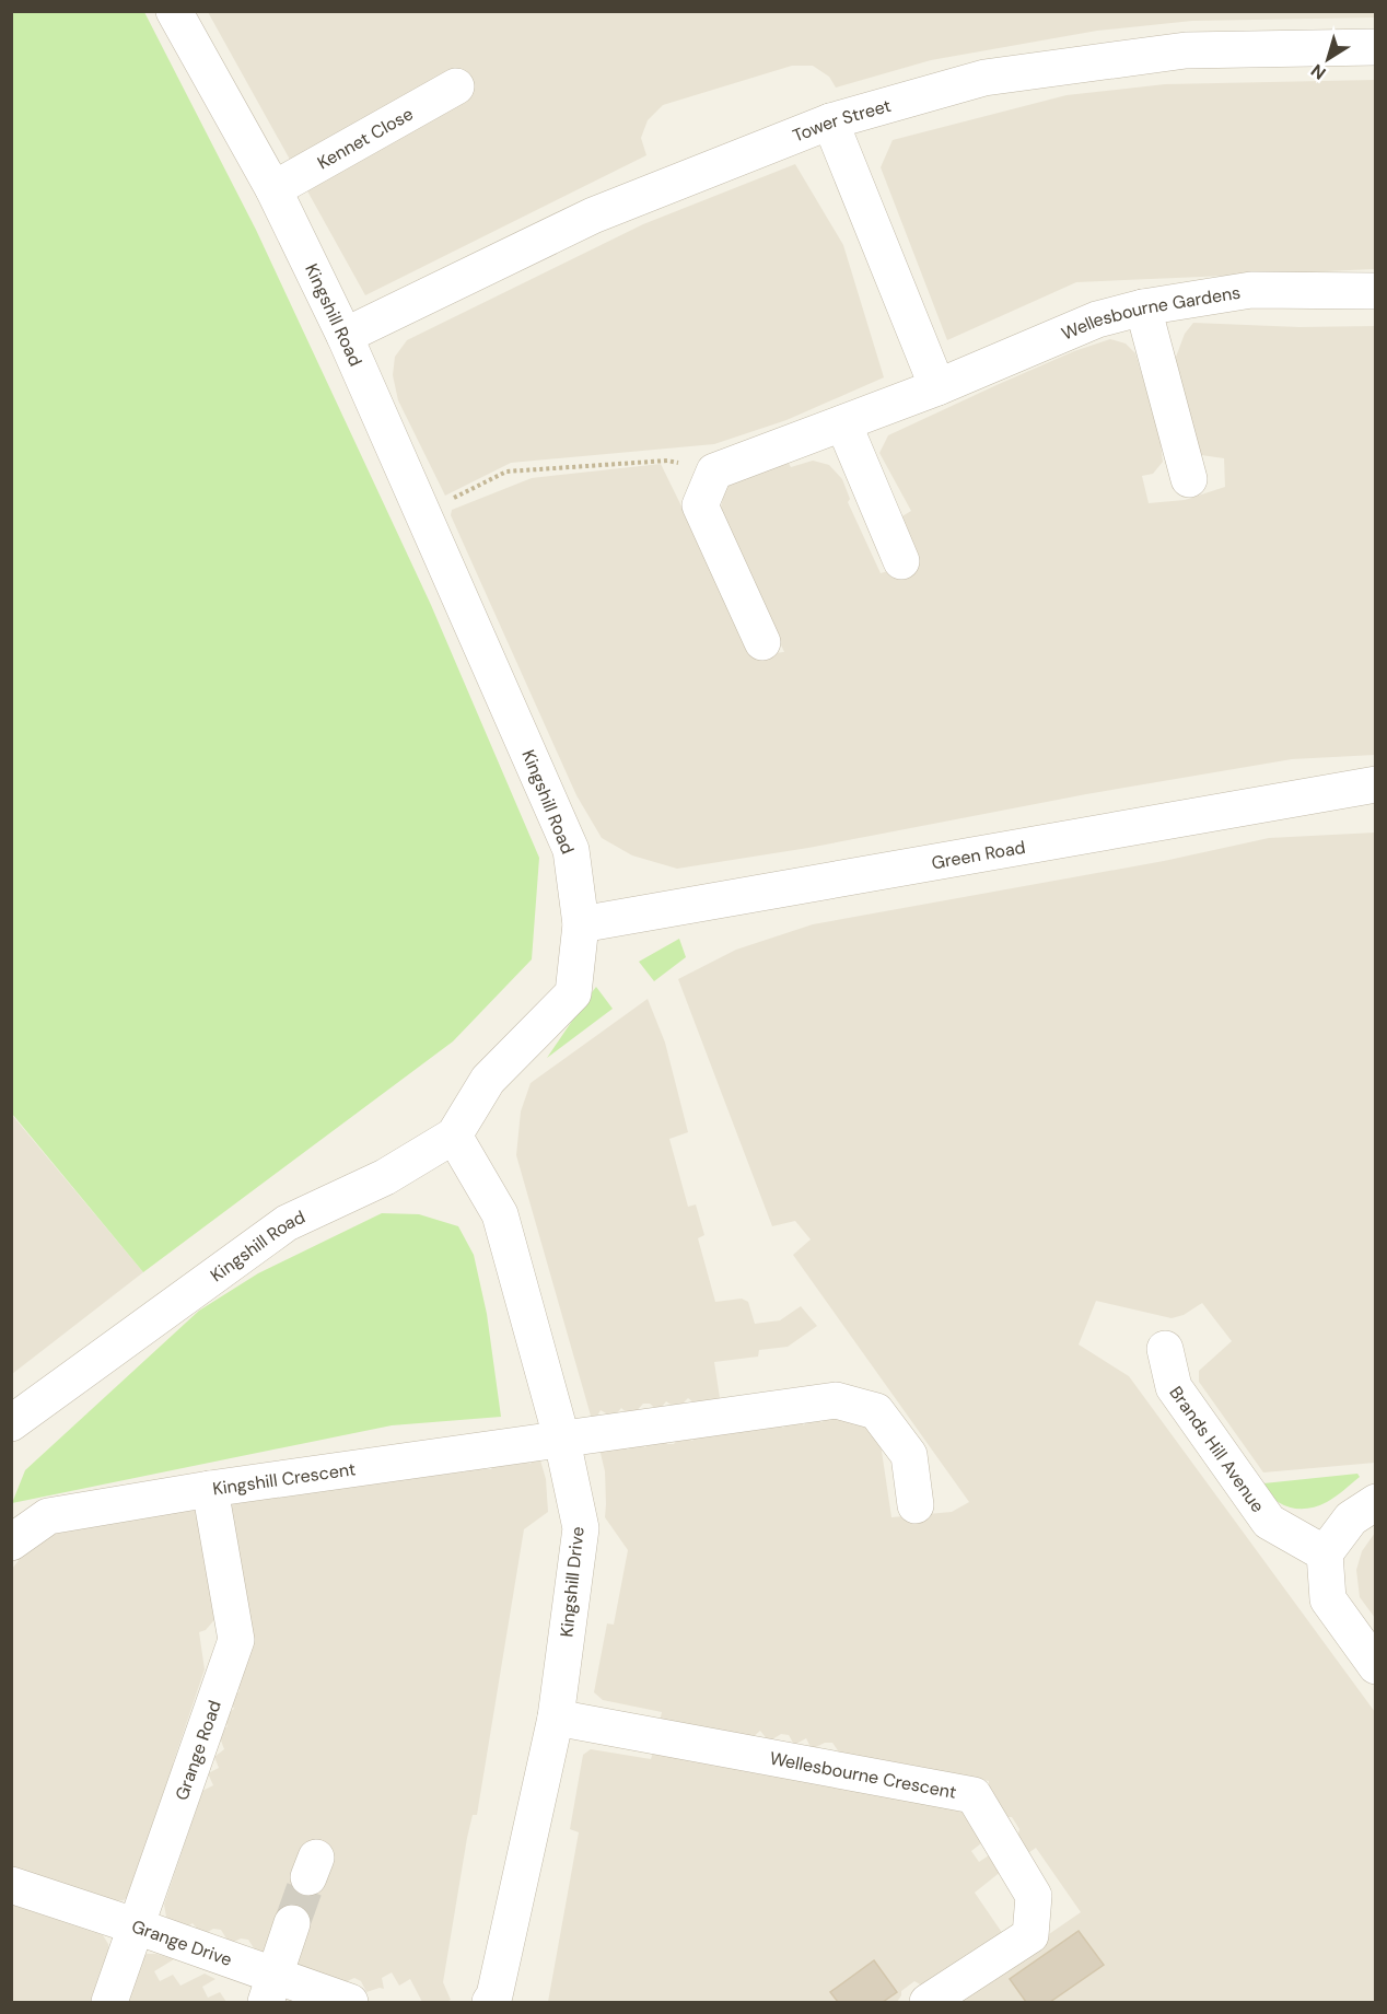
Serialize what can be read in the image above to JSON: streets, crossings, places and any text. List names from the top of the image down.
{
  "streets": {
    "street": [
      "Tower Street",
      "Kennet Close",
      "Wellesbourne Gardens",
      "Kingshill Road",
      "Green Road",
      "Brands Hill Avenue",
      "Kingshill Crescent",
      "Kingshill Drive",
      "Grange Road",
      "Wellesbourne Crescent",
      "Grange Drive"
    ]
  },
  "crossings": [
    ["Tower Street", "Kingshill Road"],
    ["Kennet Close", "Kingshill Road"],
    ["Kingshill Road", "Green Road"],
    ["Kingshill Road", "Kingshill Drive"],
    ["Kingshill Crescent", "Kingshill Drive"],
    ["Kingshill Crescent", "Grange Road"],
    ["Kingshill Drive", "Wellesbourne Crescent"],
    ["Grange Road", "Grange Drive"]
  ],
  "north": "bottom left"
}
